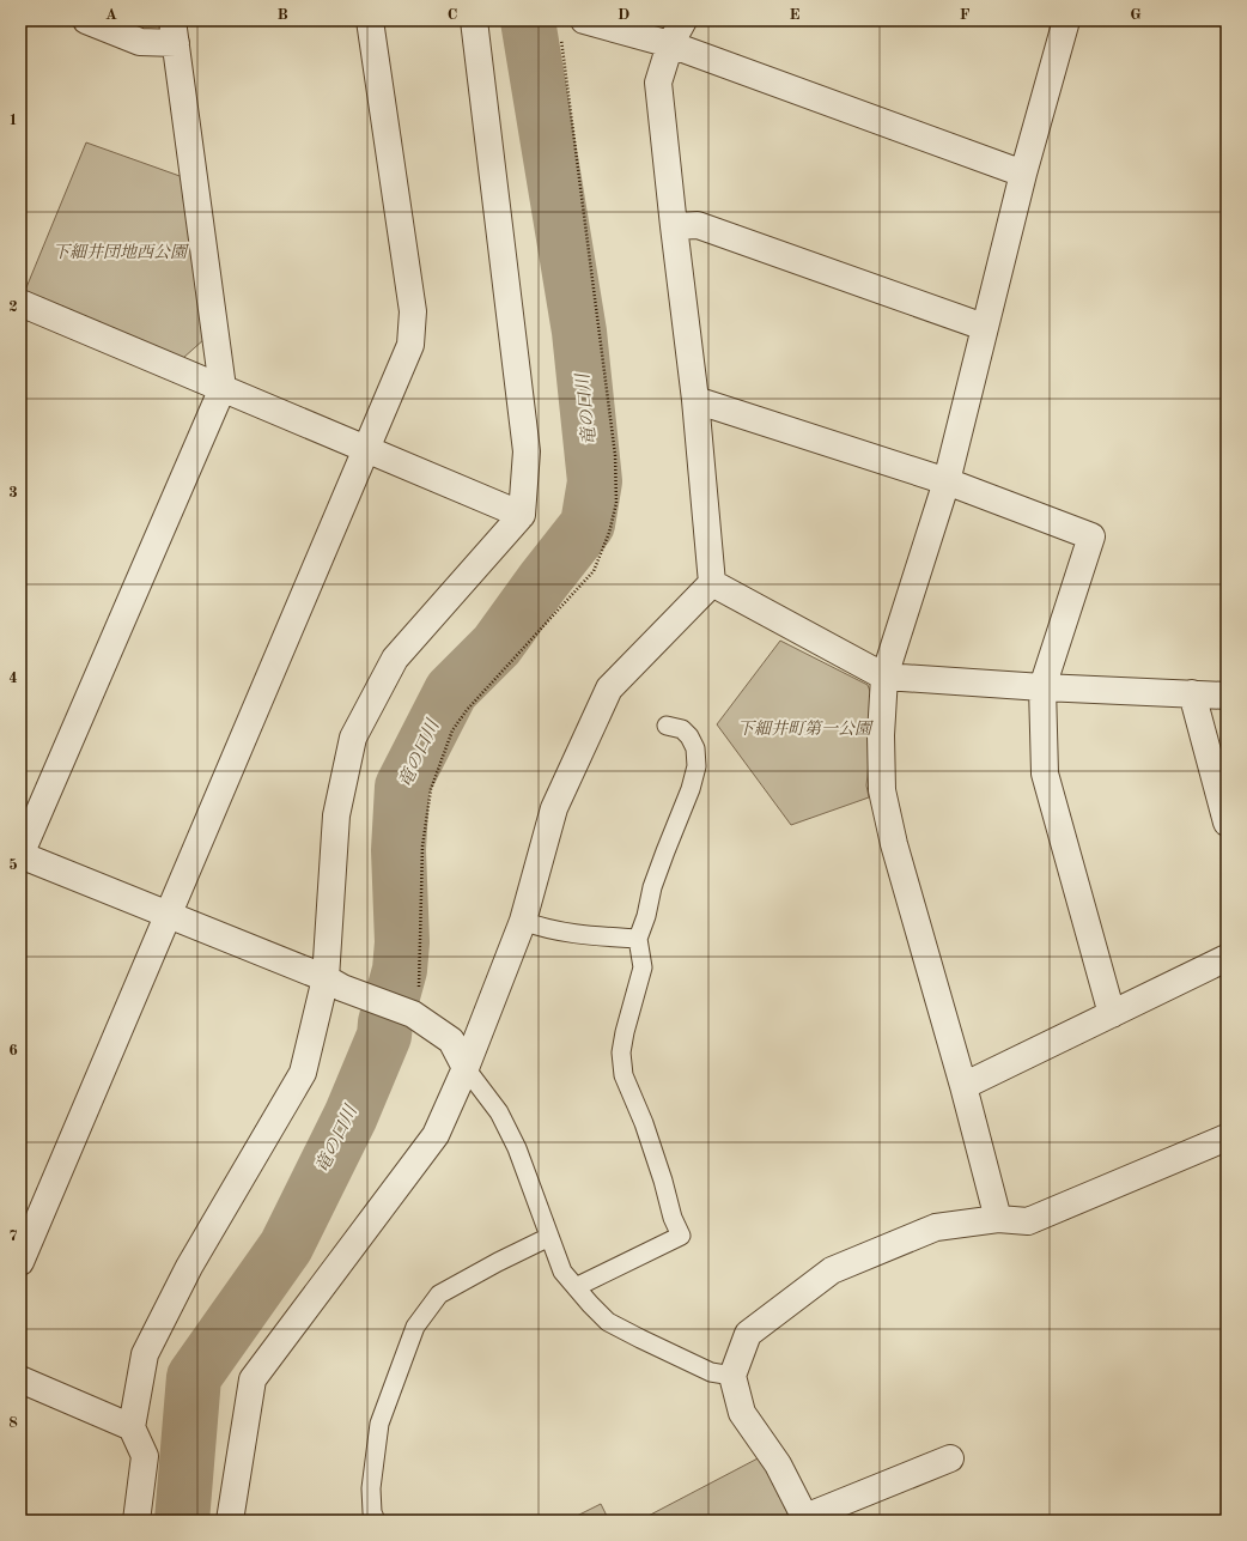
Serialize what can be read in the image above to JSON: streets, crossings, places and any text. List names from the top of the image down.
{
  "water": ["竜の口川"],
  "parks": ["下細井団地西公園", "下細井町第一公園"],
  "grid": {
    "columns": [
      "A",
      "B",
      "C",
      "D",
      "E",
      "F",
      "G"
    ],
    "rows": [
      "1",
      "2",
      "3",
      "4",
      "5",
      "6",
      "7",
      "8"
    ]
  }
}
